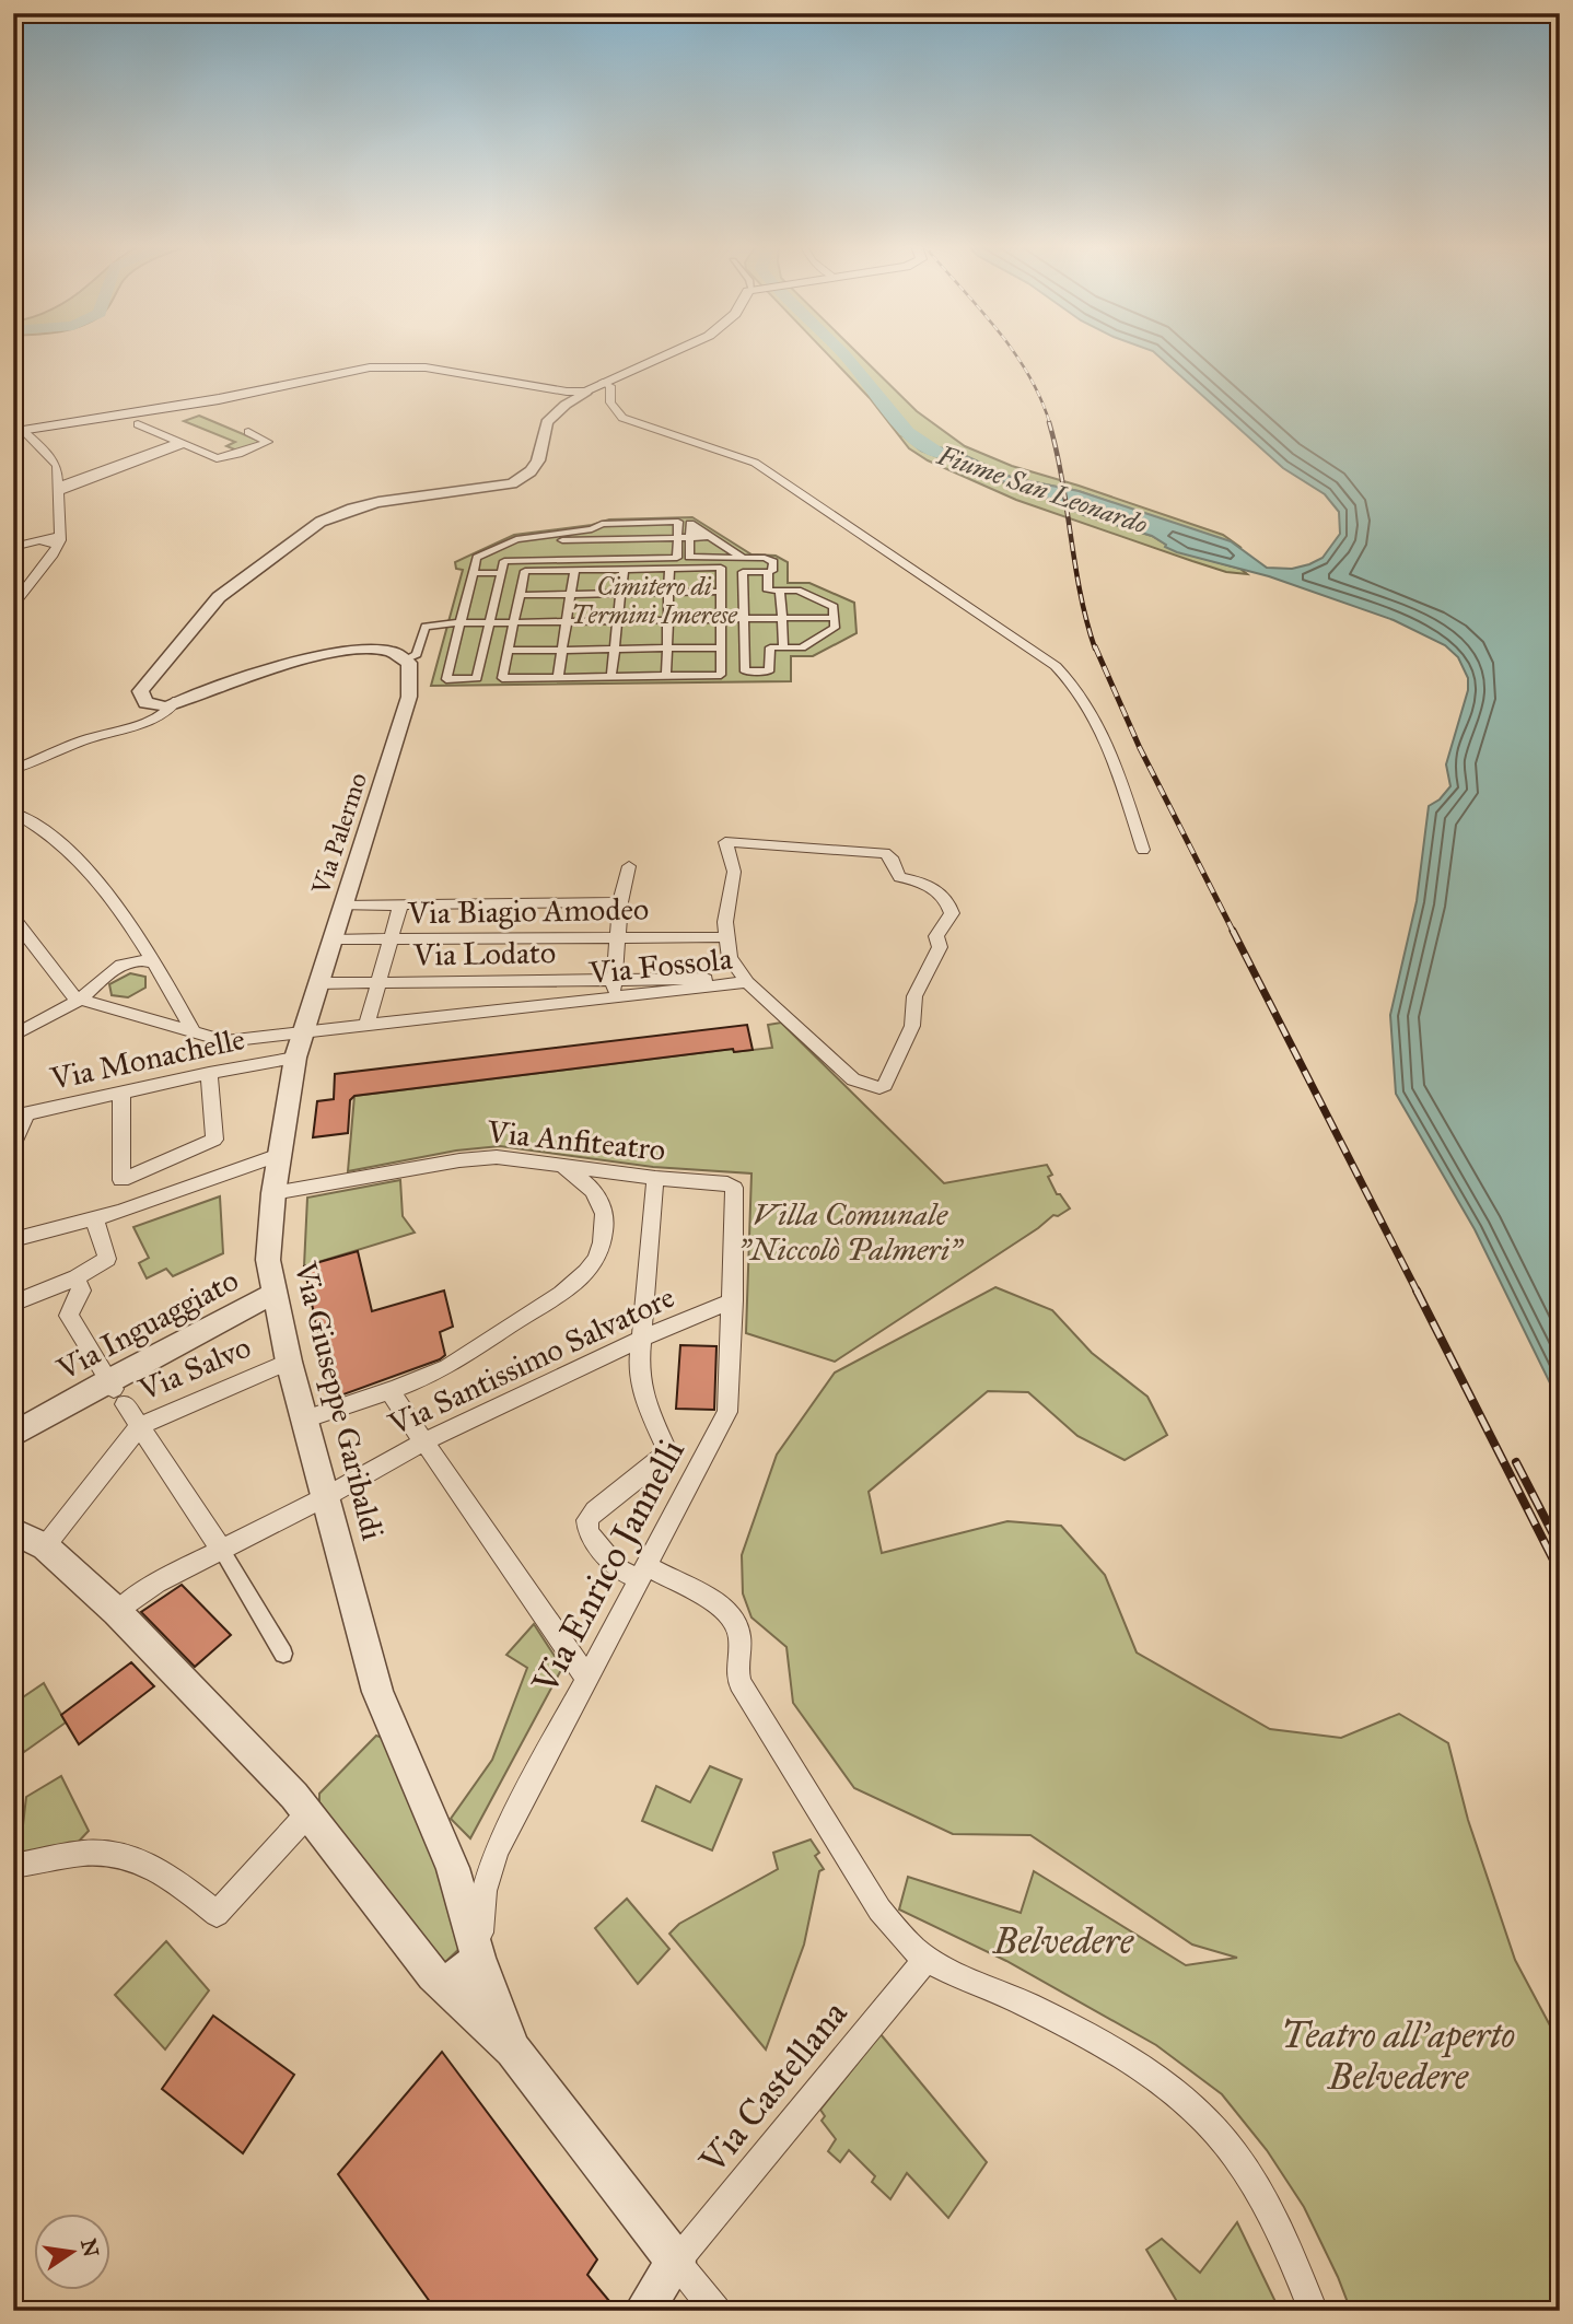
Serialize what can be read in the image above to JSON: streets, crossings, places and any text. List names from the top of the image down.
{
  "streets": {
    "street": [
      "Via Palermo",
      "Via Biagio Amodeo",
      "Via Lodato",
      "Via Fossola",
      "Via Monachelle",
      "Via Anfiteatro",
      "Via Inguaggiato",
      "Via Santissimo Salvatore",
      "Via Salvo",
      "Via Giuseppe Garibaldi",
      "Via Enrico Jannelli",
      "Via Castellana"
    ]
  },
  "crossings": [
    ["Via Palermo", "Via Biagio Amodeo"],
    ["Via Palermo", "Via Lodato"],
    ["Via Palermo", "Via Fossola"],
    ["Via Palermo", "Via Giuseppe Garibaldi"],
    ["Via Biagio Amodeo", "Via Fossola"],
    ["Via Lodato", "Via Fossola"],
    ["Via Fossola", "Via Giuseppe Garibaldi"],
    ["Via Monachelle", "Via Giuseppe Garibaldi"],
    ["Via Anfiteatro", "Via Giuseppe Garibaldi"],
    ["Via Anfiteatro", "Via Enrico Jannelli"],
    ["Via Inguaggiato", "Via Giuseppe Garibaldi"],
    ["Via Santissimo Salvatore", "Via Giuseppe Garibaldi"],
    ["Via Santissimo Salvatore", "Via Enrico Jannelli"],
    ["Via Salvo", "Via Giuseppe Garibaldi"],
    ["Via Giuseppe Garibaldi", "Via Enrico Jannelli"]
  ],
  "water": ["Fiume San Leonardo"],
  "parks": [
    "Cimitero di Termini Imerese",
    "Villa Comunale \"Niccolò Palmeri\"",
    "Belvedere",
    "Teatro all'aperto Belvedere"
  ],
  "north": "right"
}
